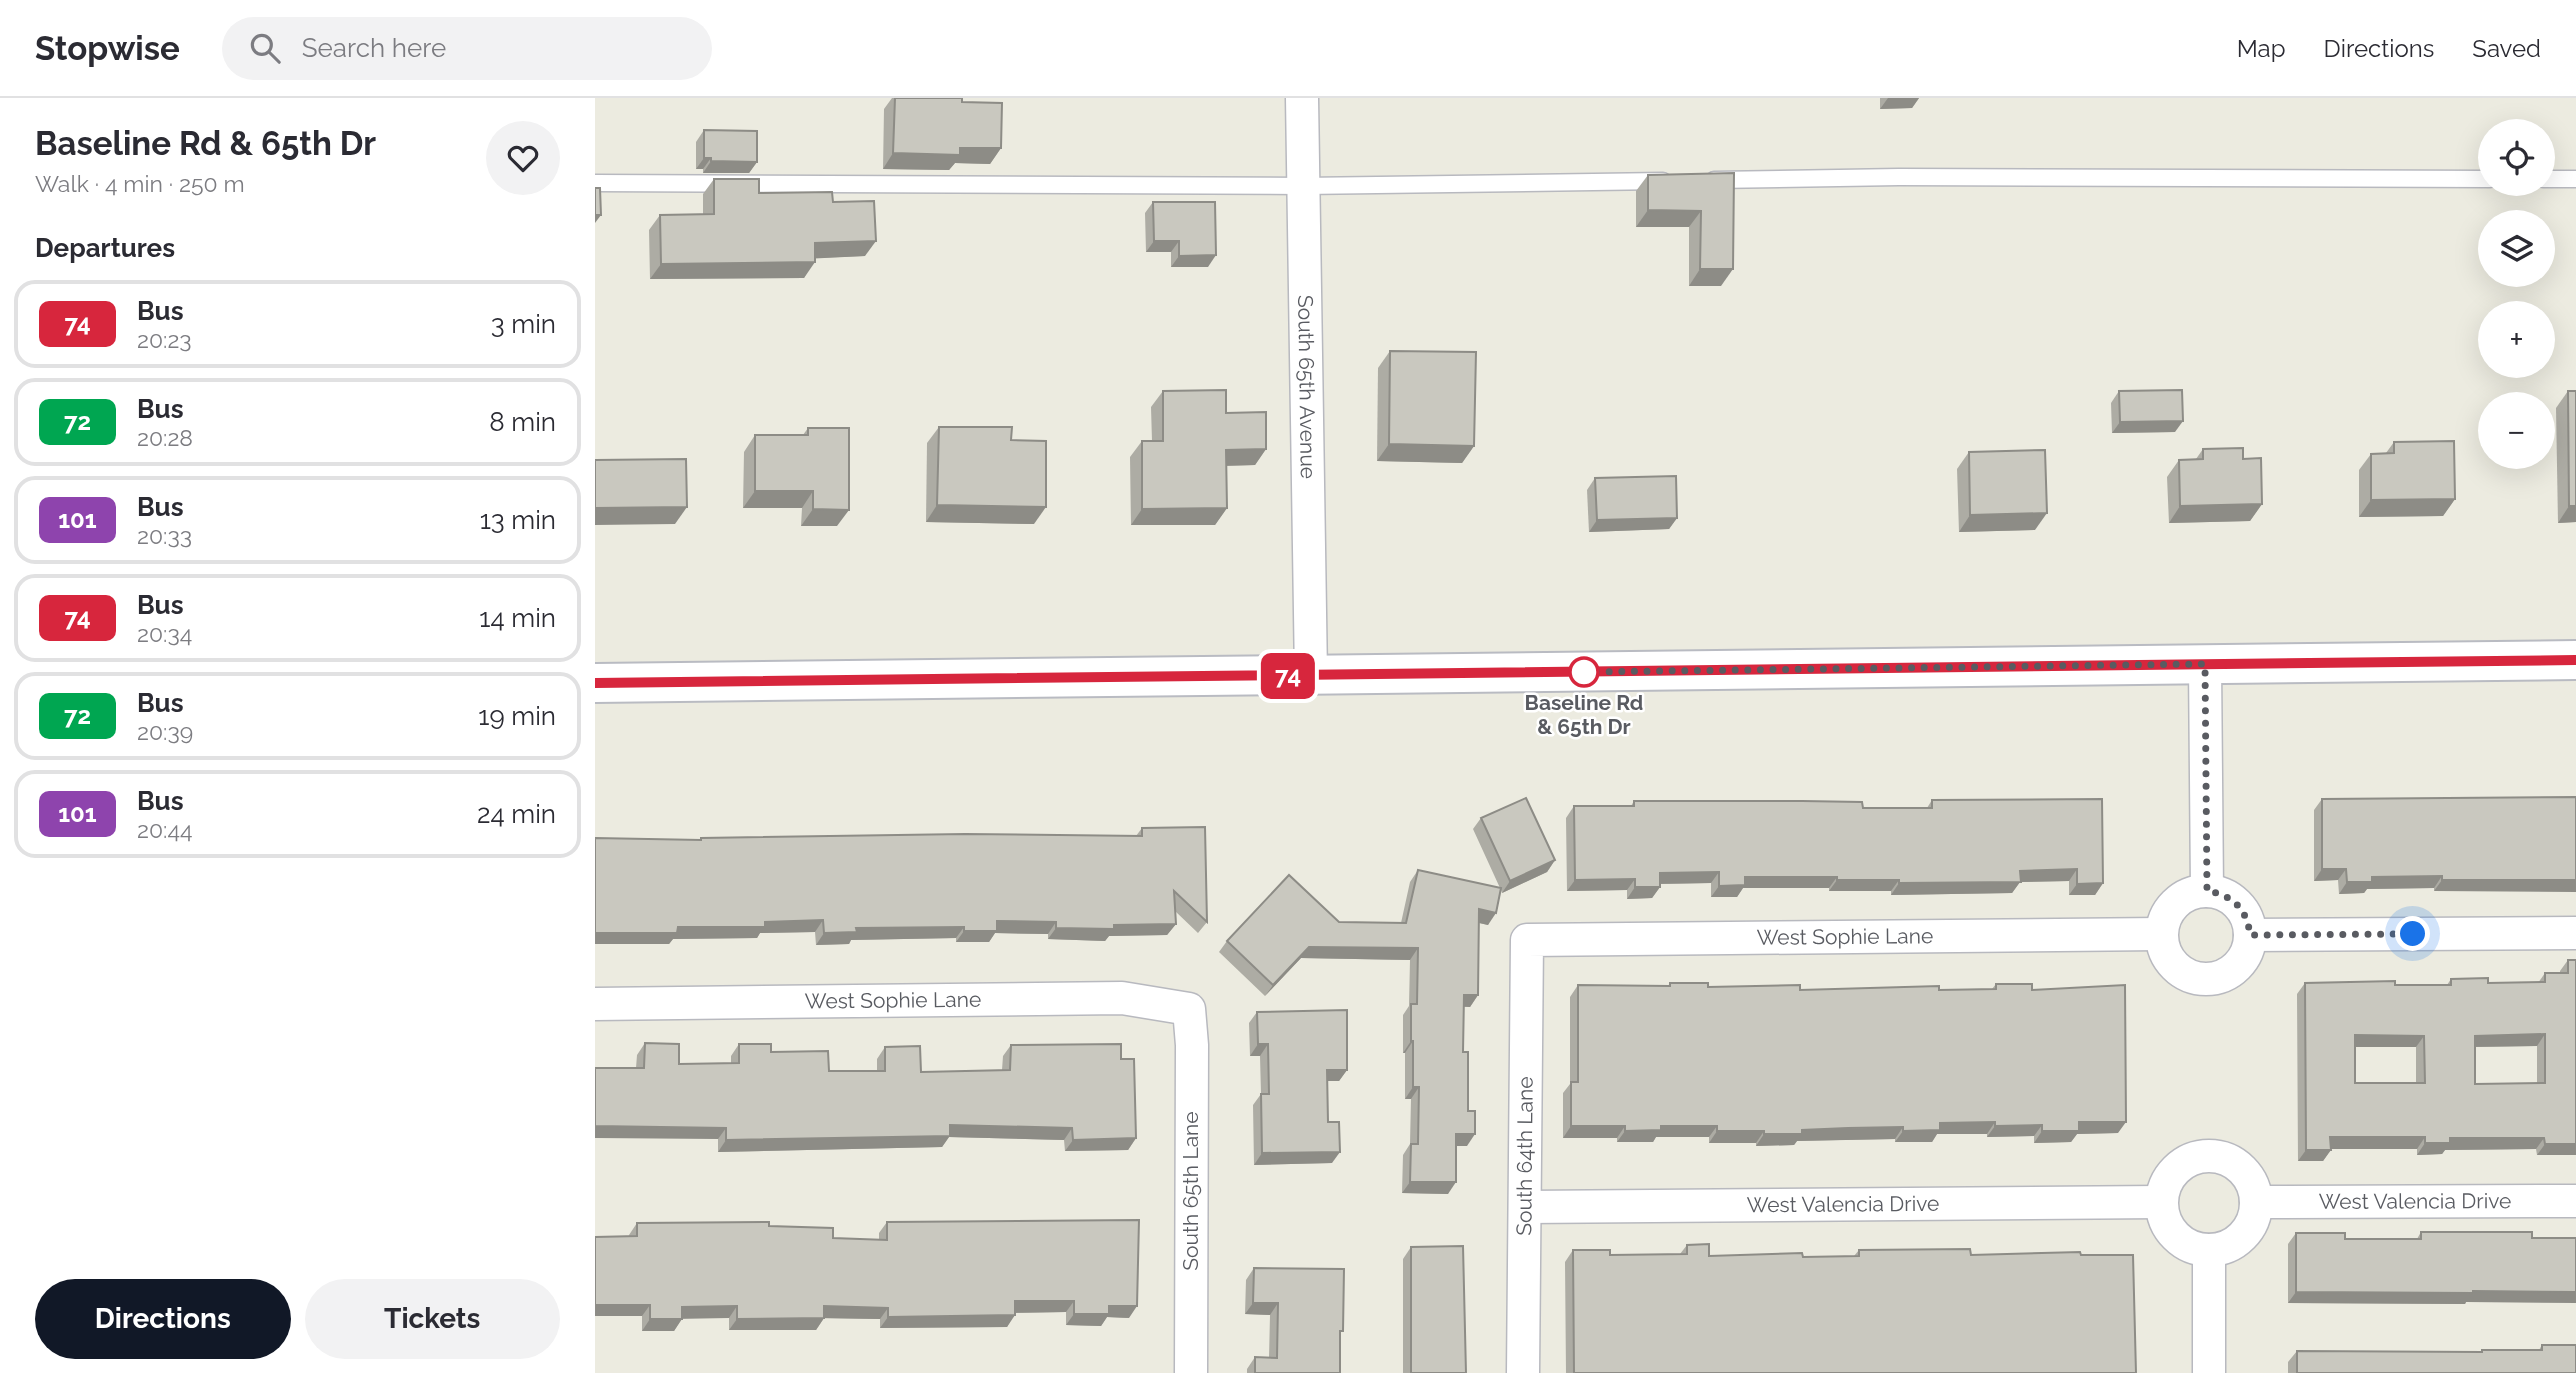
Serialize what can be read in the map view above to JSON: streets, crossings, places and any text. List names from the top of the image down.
{
  "streets": {
    "street": [
      "South 65th Avenue",
      "West Sophie Lane",
      "South 64th Lane",
      "South 65th Lane",
      "West Valencia Drive"
    ]
  },
  "crossings": [
    ["West Sophie Lane", "South 64th Lane"],
    ["West Sophie Lane", "South 65th Lane"],
    ["South 64th Lane", "West Valencia Drive"]
  ],
  "places": ["Baseline Rd & 65th Dr"],
  "lines": ["bus line 74"],
  "page": {
    "header": "Stopwise",
    "search": "Search here",
    "nav": ["Map", "Directions", "Saved"],
    "heading": [
      ["Baseline Rd & 65th Dr", "Walk · 4 min · 250 m"],
      "Departures"
    ],
    "on_map": "74",
    "map_buttons": ["+", "−"],
    "list": [
      {
        "mark": "74",
        "name": "Bus",
        "note": "20:23",
        "value": "3 min"
      },
      {
        "mark": "72",
        "name": "Bus",
        "note": "20:28",
        "value": "8 min"
      },
      {
        "mark": "101",
        "name": "Bus",
        "note": "20:33",
        "value": "13 min"
      },
      {
        "mark": "74",
        "name": "Bus",
        "note": "20:34",
        "value": "14 min"
      },
      {
        "mark": "72",
        "name": "Bus",
        "note": "20:39",
        "value": "19 min"
      },
      {
        "mark": "101",
        "name": "Bus",
        "note": "20:44",
        "value": "24 min"
      }
    ],
    "buttons": ["Directions", "Tickets"]
  }
}
